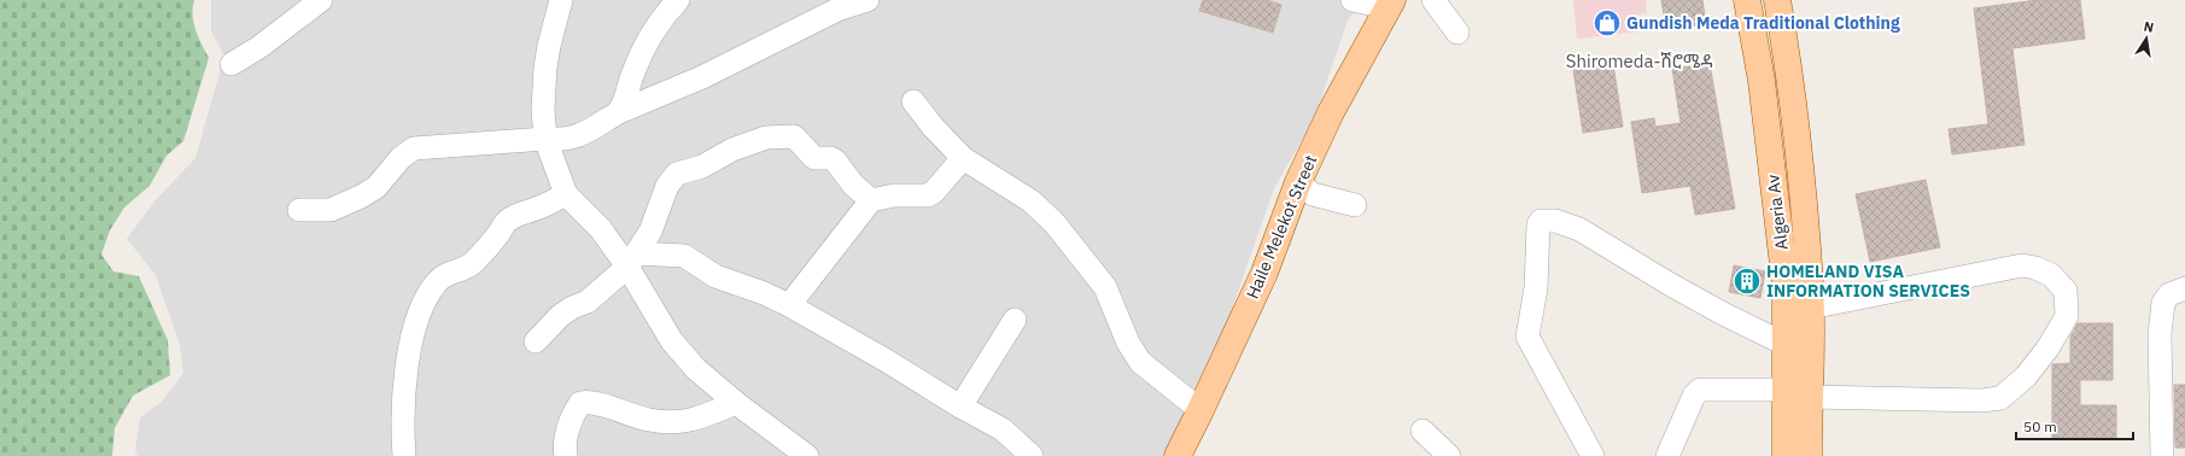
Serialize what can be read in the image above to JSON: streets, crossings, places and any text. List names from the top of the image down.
{
  "streets": {
    "main road": ["Algeria Av", "Haile Melekot Street"]
  },
  "districts": ["Shiromeda-ሽሮሜዳ"],
  "places": {
    "shop": ["Gundish Meda Traditional Clothing"],
    "building": ["HOMELAND VISA INFORMATION SERVICES"]
  },
  "scale_bar": "50 m",
  "north": "top"
}
